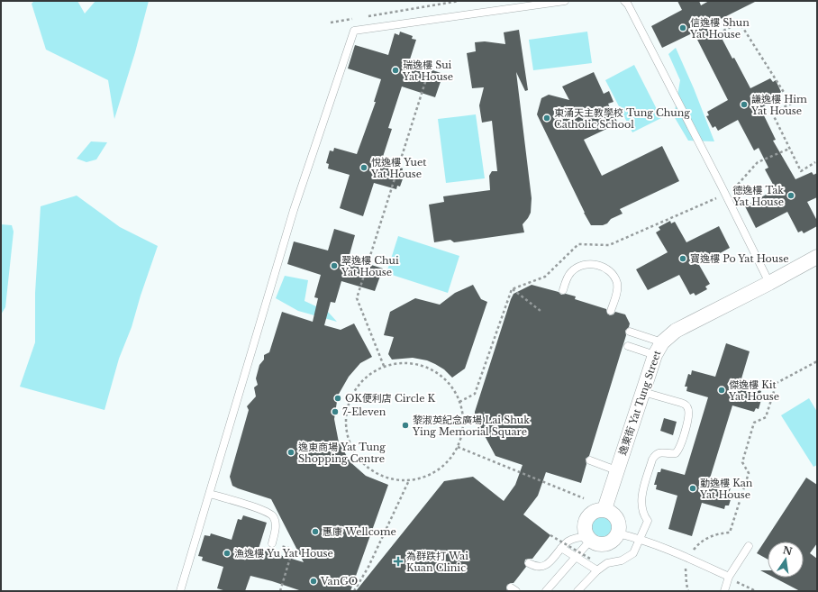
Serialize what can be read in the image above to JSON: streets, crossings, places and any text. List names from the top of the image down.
{
  "streets": {
    "street": ["逸東街 Yat Tung Street"]
  },
  "places": {
    "other": [
      "信逸樓 Shun Yat House",
      "瑞逸樓 Sui Yat House",
      "謙逸樓 Him Yat House",
      "東涌天主教學校 Tung Chung Catholic School",
      "悅逸樓 Yuet Yat House",
      "德逸樓 Tak Yat House",
      "寶逸樓 Po Yat House",
      "翠逸樓 Chui Yat House",
      "傑逸樓 Kit Yat House",
      "OK便利店 Circle K",
      "7-Eleven",
      "黎淑英紀念廣場 Lai Shuk Ying Memorial Square",
      "逸東商場 Yat Tung Shopping Centre",
      "勤逸樓 Kan Yat House",
      "惠康 Wellcome",
      "漁逸樓 Yu Yat House",
      "VanGO"
    ],
    "health": ["為群跌打 Wai Kuan Clinic"]
  },
  "north": "top"
}
